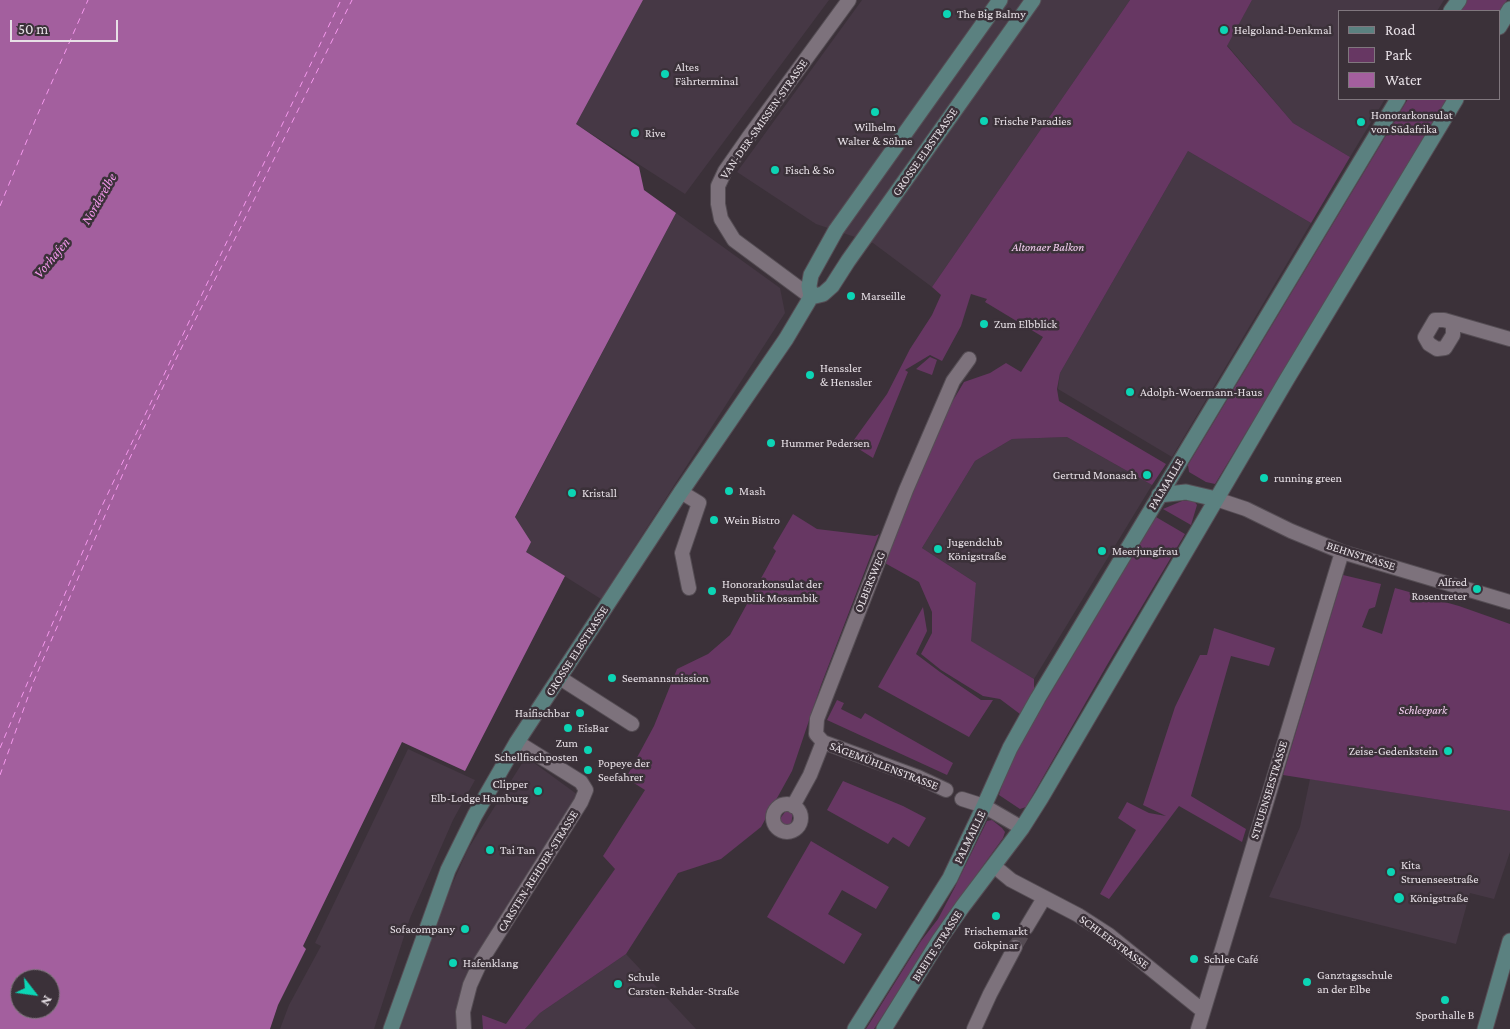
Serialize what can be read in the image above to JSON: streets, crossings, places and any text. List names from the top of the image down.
{
  "streets": {
    "main road": ["GROSSE ELBSTRASSE", "PALMAILLE", "BREITE STRASSE"],
    "street": [
      "VAN-DER-SMISSEN-STRASSE",
      "BEHNSTRASSE",
      "OLBERSWEG",
      "SÄGEMÜHLENSTRASSE",
      "STRUENSEESTRASSE",
      "CARSTEN-REHDER-STRASSE",
      "SCHLEESTRASSE"
    ]
  },
  "crossings": [
    ["VAN-DER-SMISSEN-STRASSE", "GROSSE ELBSTRASSE"],
    ["GROSSE ELBSTRASSE", "CARSTEN-REHDER-STRASSE"],
    ["PALMAILLE", "BREITE STRASSE"],
    ["BEHNSTRASSE", "STRUENSEESTRASSE"],
    ["OLBERSWEG", "SÄGEMÜHLENSTRASSE"],
    ["STRUENSEESTRASSE", "SCHLEESTRASSE"],
    ["SCHLEESTRASSE", "BREITE STRASSE"]
  ],
  "water": ["Norderelbe", "Vorhafen"],
  "parks": ["Altonaer Balkon", "Schleepark"],
  "places": [
    "The Big Balmy",
    "Helgoland-Denkmal",
    "Altes Fährterminal",
    "Wilhelm Walter & Söhne",
    "Frische Paradies",
    "Honorarkonsulat von Südafrika",
    "Rive",
    "Fisch & So",
    "Marseille",
    "Zum Elbblick",
    "Henssler & Henssler",
    "Adolph-Woermann-Haus",
    "Hummer Pedersen",
    "Gertrud Monasch",
    "running green",
    "Mash",
    "Kristall",
    "Wein Bistro",
    "Jugendclub Königstraße",
    "Meerjungfrau",
    "Alfred Rosentreter",
    "Honorarkonsulat der Republik Mosambik",
    "Seemannsmission",
    "Haifischbar",
    "EisBar",
    "Zum Schellfischposten",
    "Zeise-Gedenkstein",
    "Popeye der Seefahrer",
    "Clipper Elb-Lodge Hamburg",
    "Tai Tan",
    "Kita Struenseestraße",
    "Königstraße",
    "Frischemarkt Gökpinar",
    "Sofacompany",
    "Schlee Café",
    "Hafenklang",
    "Ganztagsschule an der Elbe",
    "Schule Carsten-Rehder-Straße",
    "Sporthalle B"
  ],
  "legend": ["Road", "Park", "Water"],
  "scale_bar": "50 m",
  "north": "bottom right"
}
